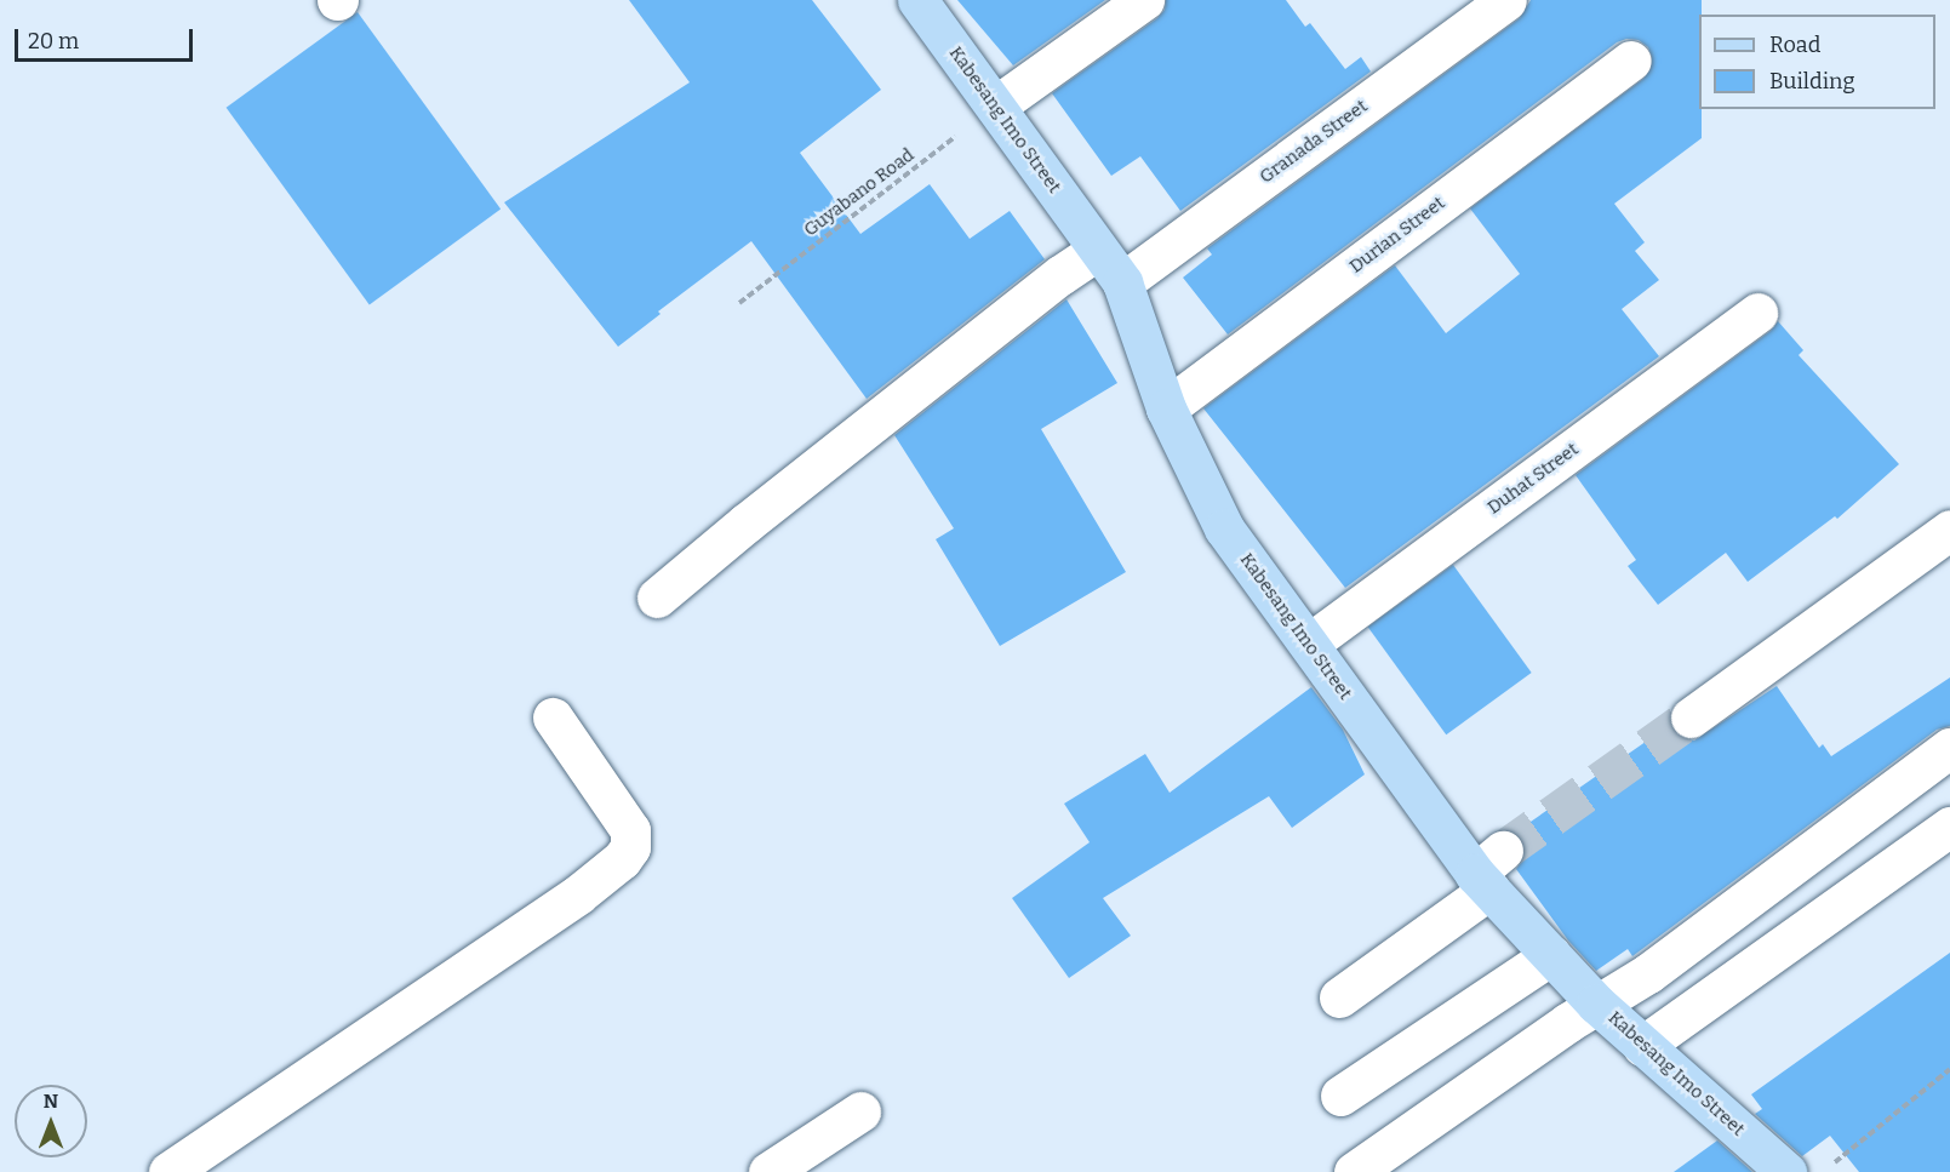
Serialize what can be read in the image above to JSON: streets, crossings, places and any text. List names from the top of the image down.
{
  "streets": {
    "main road": ["Kabesang Imo Street"],
    "street": ["Granada Street", "Durian Street", "Duhat Street"],
    "path": ["Guyabano Road"]
  },
  "crossings": [
    ["Kabesang Imo Street", "Granada Street"],
    ["Kabesang Imo Street", "Guyabano Road"],
    ["Kabesang Imo Street", "Durian Street"],
    ["Kabesang Imo Street", "Duhat Street"]
  ],
  "legend": ["Road", "Building"],
  "scale_bar": "20 m",
  "north": "top"
}
